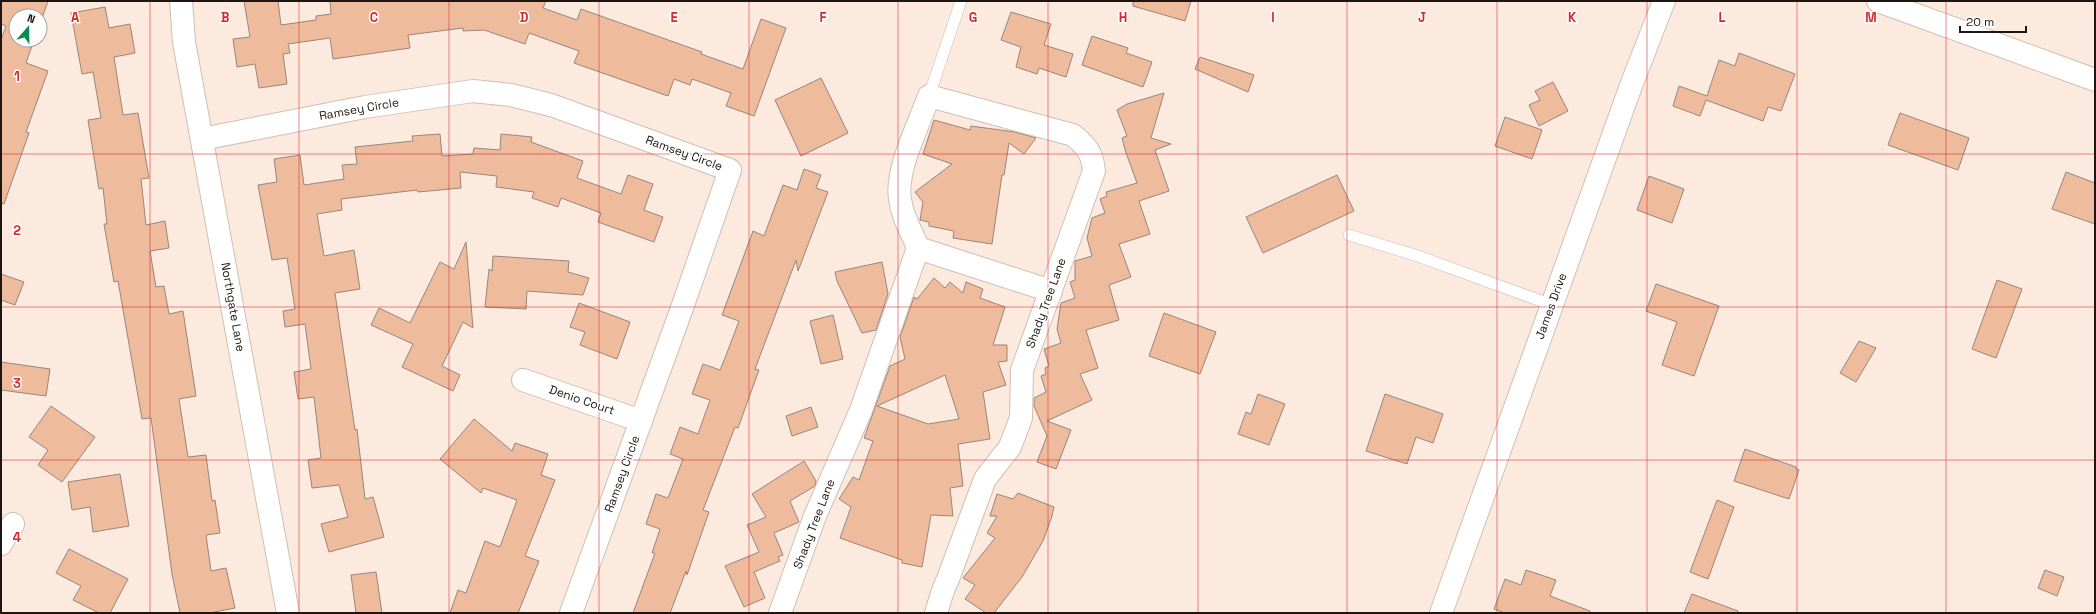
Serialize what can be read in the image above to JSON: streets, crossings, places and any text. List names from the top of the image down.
{
  "streets": {
    "street": [
      "Ramsey Circle",
      "Shady Tree Lane",
      "James Drive",
      "Northgate Lane",
      "Denio Court"
    ]
  },
  "crossings": [
    ["Ramsey Circle", "Northgate Lane"],
    ["Ramsey Circle", "Denio Court"]
  ],
  "scale_bar": "20 m",
  "north": "top",
  "grid": {
    "columns": [
      "A",
      "B",
      "C",
      "D",
      "E",
      "F",
      "G",
      "H",
      "I",
      "J",
      "K",
      "L",
      "M"
    ],
    "rows": [
      "1",
      "2",
      "3",
      "4"
    ]
  }
}
